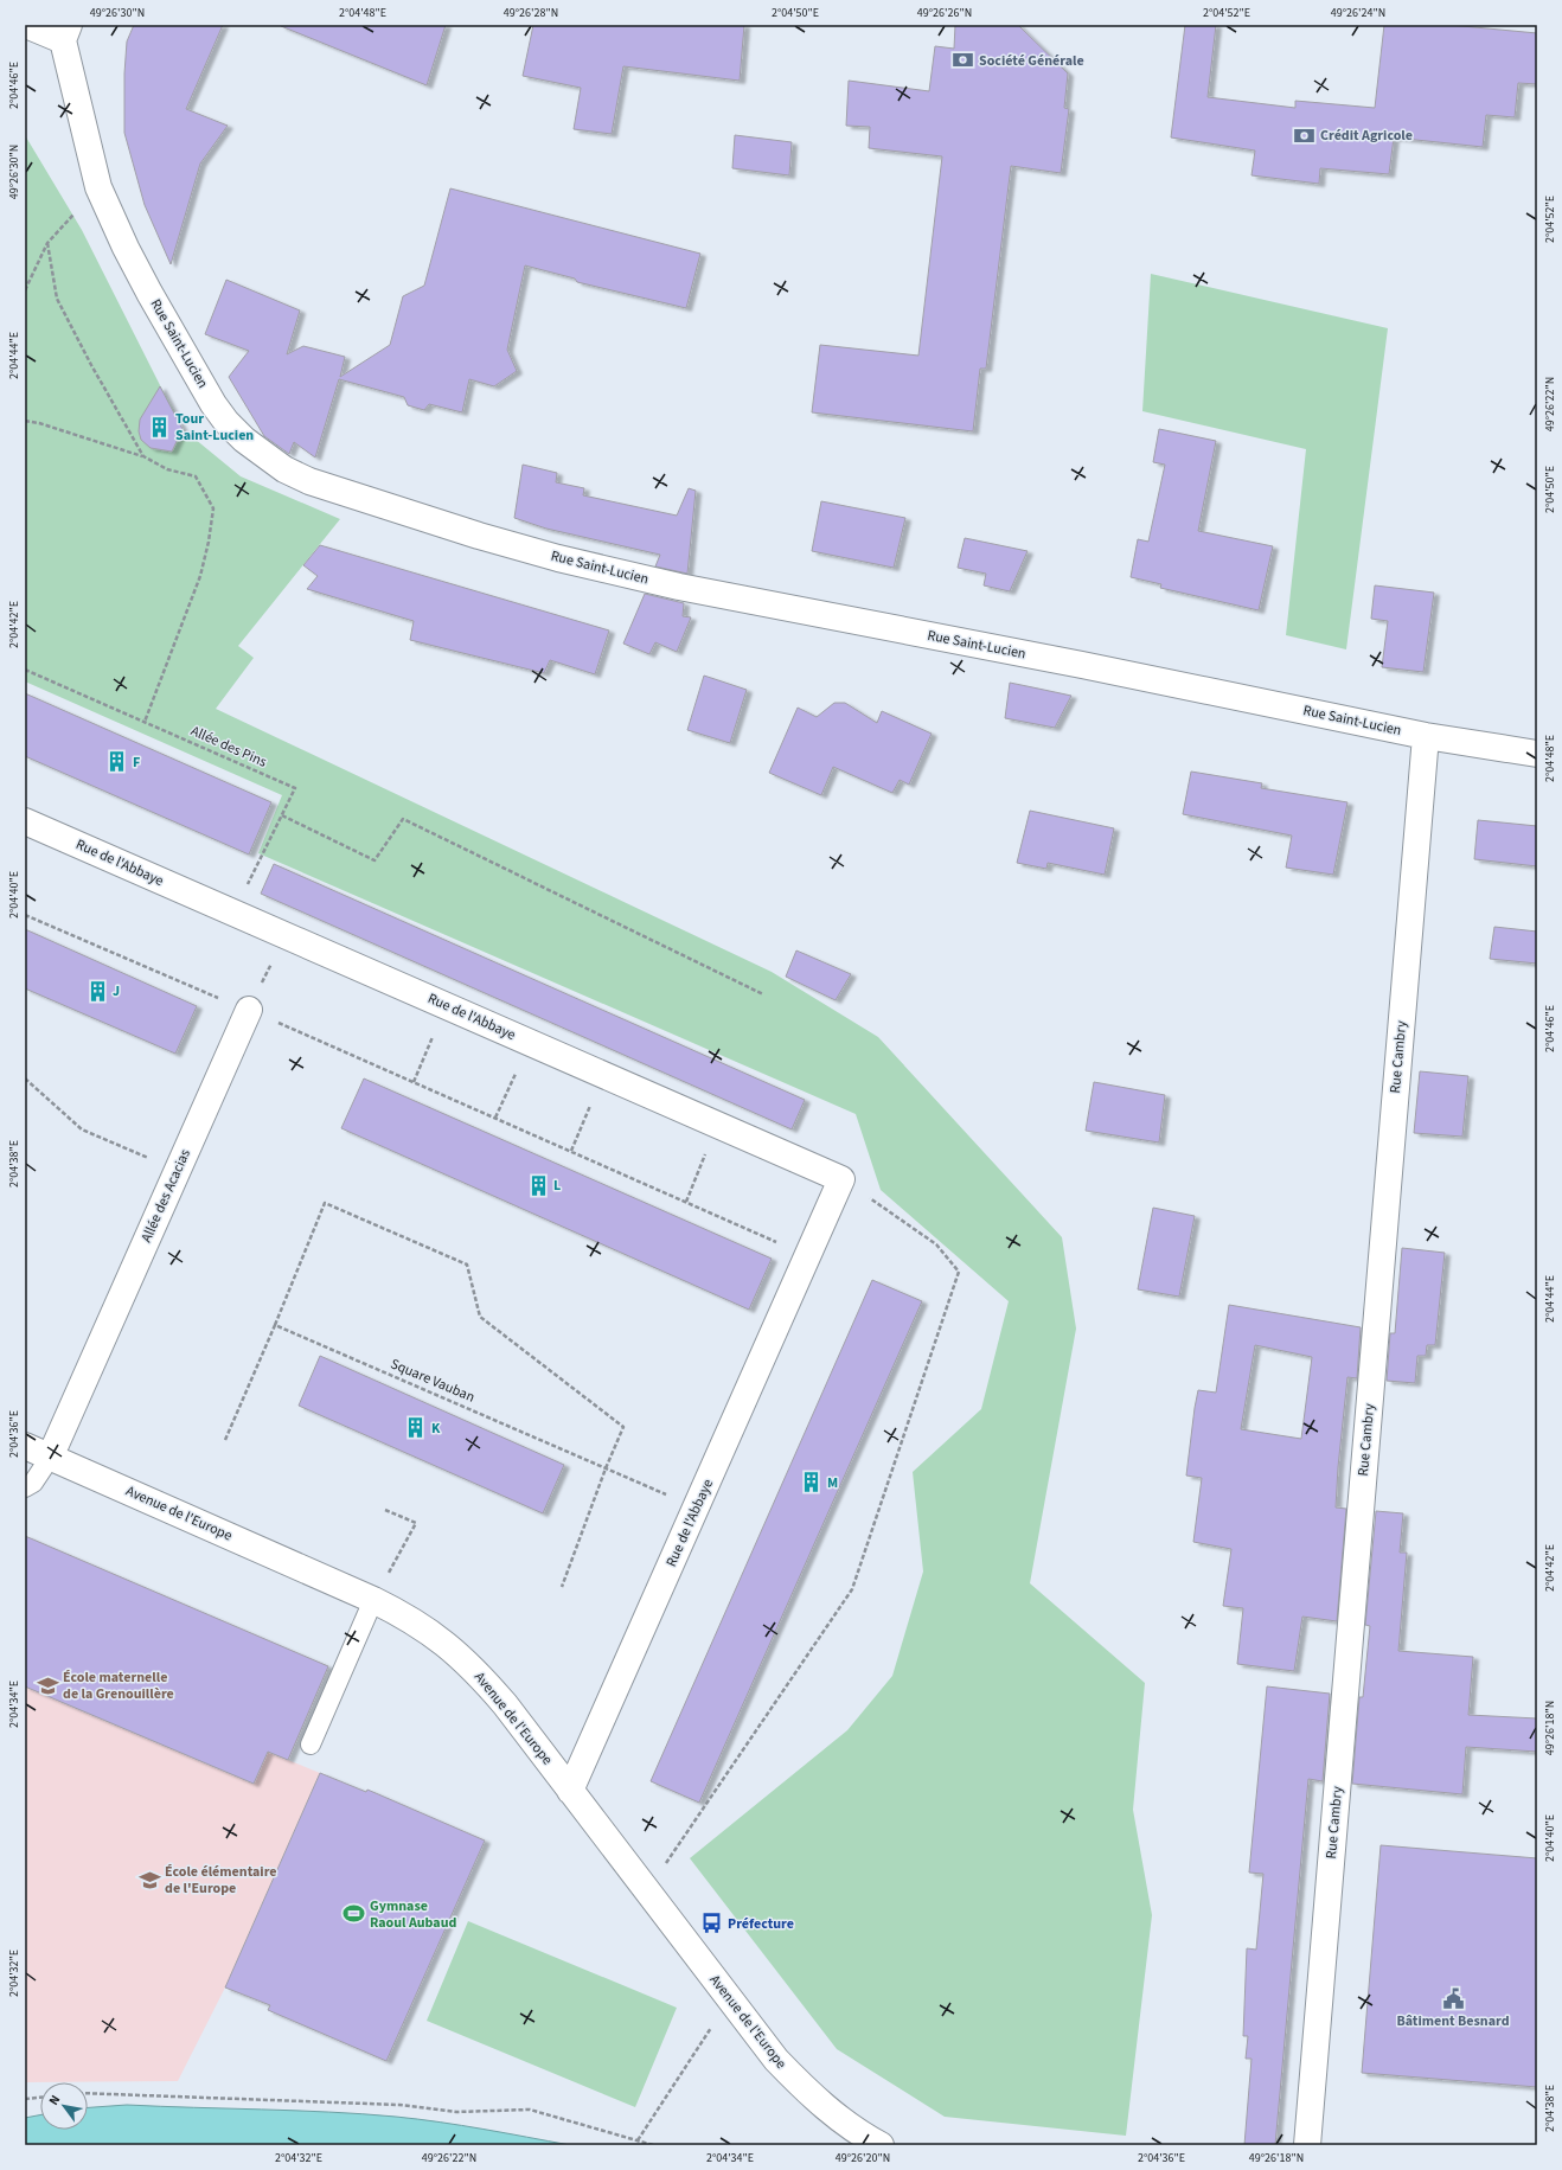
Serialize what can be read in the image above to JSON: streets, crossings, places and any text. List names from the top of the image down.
{
  "streets": {
    "street": [
      "Rue Saint-Lucien",
      "Rue de l'Abbaye",
      "Rue Cambry",
      "Allée des Acacias",
      "Avenue de l'Europe"
    ],
    "path": ["Allée des Pins", "Square Vauban"]
  },
  "crossings": [
    ["Rue Saint-Lucien", "Rue Cambry"],
    ["Allée des Pins", "Rue de l'Abbaye"],
    ["Rue de l'Abbaye", "Square Vauban"],
    ["Rue de l'Abbaye", "Avenue de l'Europe"],
    ["Allée des Acacias", "Avenue de l'Europe"]
  ],
  "places": {
    "bank": ["Société Générale", "Crédit Agricole"],
    "building": [
      "Tour Saint-Lucien",
      "F",
      "J",
      "L",
      "K",
      "M"
    ],
    "school or university": ["École maternelle de la Grenouillère", "École élémentaire de l'Europe"],
    "sports": ["Gymnase Raoul Aubaud"],
    "bus stop": ["Préfecture"],
    "public building": ["Bâtiment Besnard"]
  },
  "north": "top left",
  "coordinates": [
    "49°26'30\"N",
    "2°04'48\"E",
    "49°26'28\"N",
    "2°04'50\"E",
    "49°26'26\"N",
    "2°04'52\"E",
    "49°26'24\"N",
    "2°04'46\"E",
    "2°04'44\"E",
    "49°26'22\"N",
    "2°04'42\"E",
    "2°04'40\"E",
    "2°04'38\"E",
    "2°04'36\"E",
    "2°04'34\"E",
    "49°26'18\"N",
    "2°04'32\"E",
    "49°26'20\"N"
  ]
}
